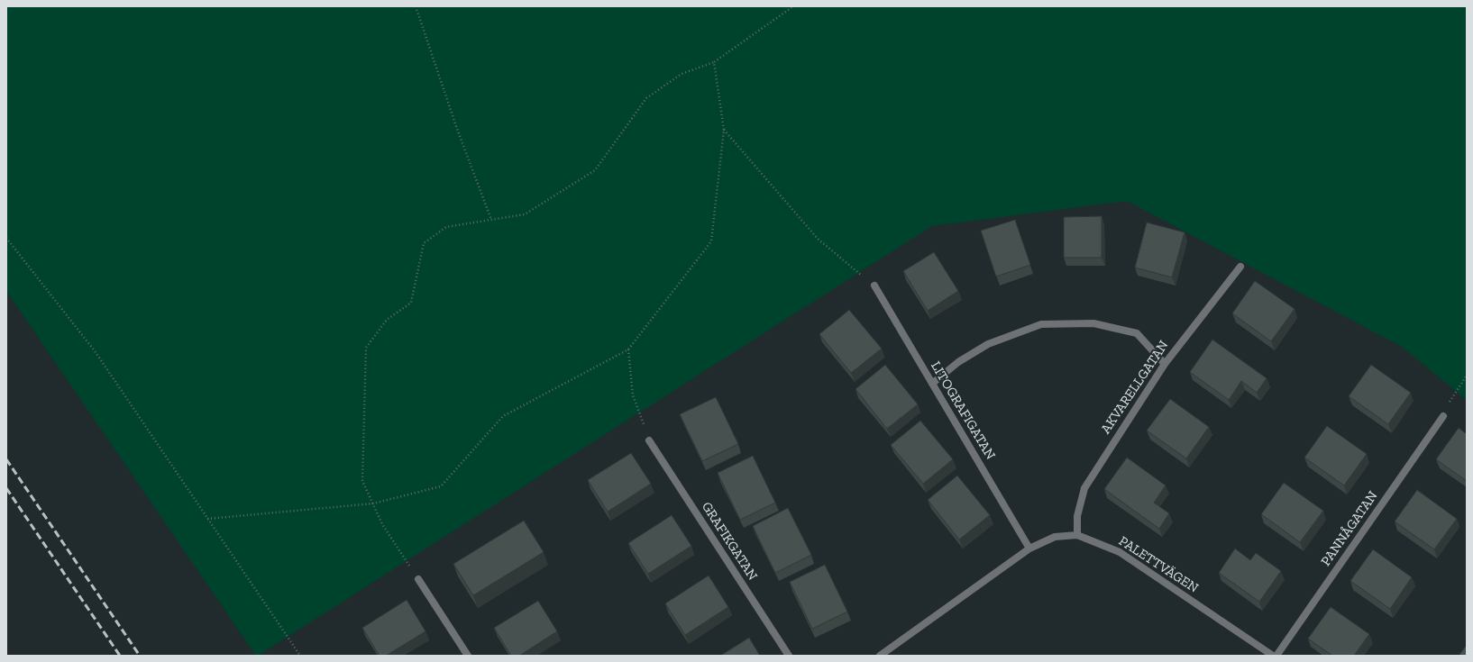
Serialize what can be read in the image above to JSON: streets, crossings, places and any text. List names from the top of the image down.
{
  "streets": {
    "street": [
      "AKVARELLGATAN",
      "LITOGRAFIGATAN",
      "PANNÅGATAN",
      "GRAFIKGATAN",
      "PALETTVÄGEN"
    ]
  },
  "crossings": [
    ["AKVARELLGATAN", "PALETTVÄGEN"],
    ["LITOGRAFIGATAN", "PALETTVÄGEN"]
  ]
}
